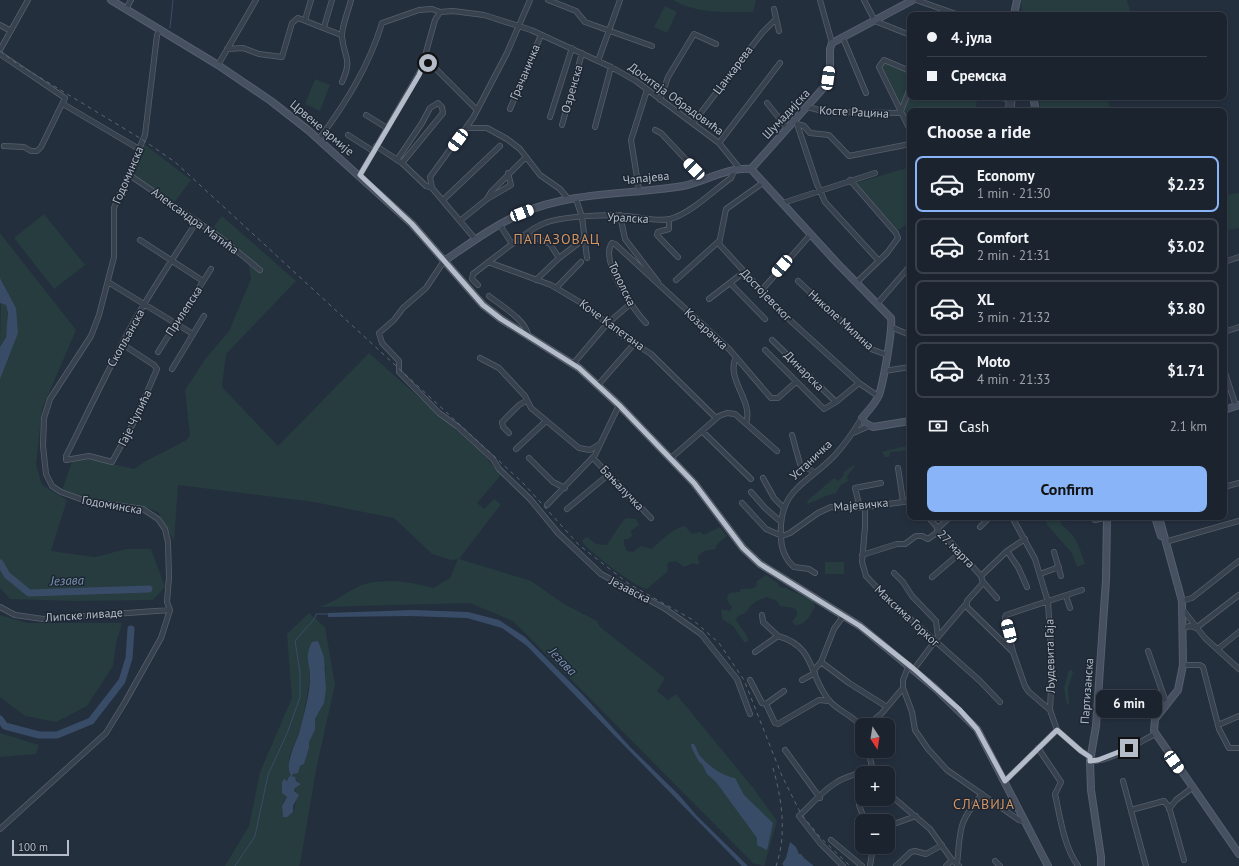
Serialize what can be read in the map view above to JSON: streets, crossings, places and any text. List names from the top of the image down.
{
  "streets": {
    "street": [
      "Цанкарева",
      "Грачаничка",
      "Озренска",
      "Доситеја Обрадовића",
      "Косте Рацина",
      "Шумадијска",
      "Црвене армије",
      "Годоминска",
      "Чапајева",
      "Уралска",
      "Александра Матића",
      "Тополска",
      "Достојевског",
      "Прилепска",
      "Николе Милина",
      "Коче Капетана",
      "Козарачка",
      "Скопљанска",
      "Динарска",
      "Гаје Чупића",
      "Устаничка",
      "Бањалучка",
      "Мајевичка",
      "27. марта",
      "Језавска",
      "Липске ливаде",
      "Максима Горког",
      "Људевита Гаја",
      "Партизанска"
    ]
  },
  "crossings": [
    ["Цанкарева", "Доситеја Обрадовића"],
    ["Грачаничка", "Доситеја Обрадовића"],
    ["Озренска", "Доситеја Обрадовића"],
    ["Доситеја Обрадовића", "Црвене армије"],
    ["Доситеја Обрадовића", "Чапајева"],
    ["Косте Рацина", "Шумадијска"],
    ["Црвене армије", "Годоминска"],
    ["Црвене армије", "Чапајева"],
    ["Црвене армије", "Језавска"],
    ["Годоминска", "Александра Матића"],
    ["Годоминска", "Липске ливаде"],
    ["Чапајева", "Језавска"],
    ["Уралска", "Коче Капетана"],
    ["Александра Матића", "Скопљанска"],
    ["Тополска", "Козарачка"],
    ["Достојевског", "Устаничка"],
    ["Николе Милина", "Устаничка"],
    ["Скопљанска", "Гаје Чупића"],
    ["Устаничка", "Мајевичка"],
    ["Мајевичка", "Максима Горког"]
  ],
  "districts": ["ПАПАЗОВАЦ", "СЛАВИЈА"],
  "water": ["Језава"],
  "scale_bar": "100 m",
  "north": "bottom",
  "page": {
    "banner": ["4. јула", "Сремска"],
    "heading": "Choose a ride",
    "list": [
      {
        "name": "Economy",
        "note": "1 min · 21:30",
        "value": "$2.23"
      },
      {
        "name": "Comfort",
        "note": "2 min · 21:31",
        "value": "$3.02"
      },
      {
        "name": "XL",
        "note": "3 min · 21:32",
        "value": "$3.80"
      },
      {
        "name": "Moto",
        "note": "4 min · 21:33",
        "value": "$1.71"
      }
    ],
    "pay": ["Cash", "2.1 km"],
    "buttons": "Confirm",
    "bubble": "6 min",
    "map_buttons": ["+", "−"],
    "scale": "100 m"
  }
}
